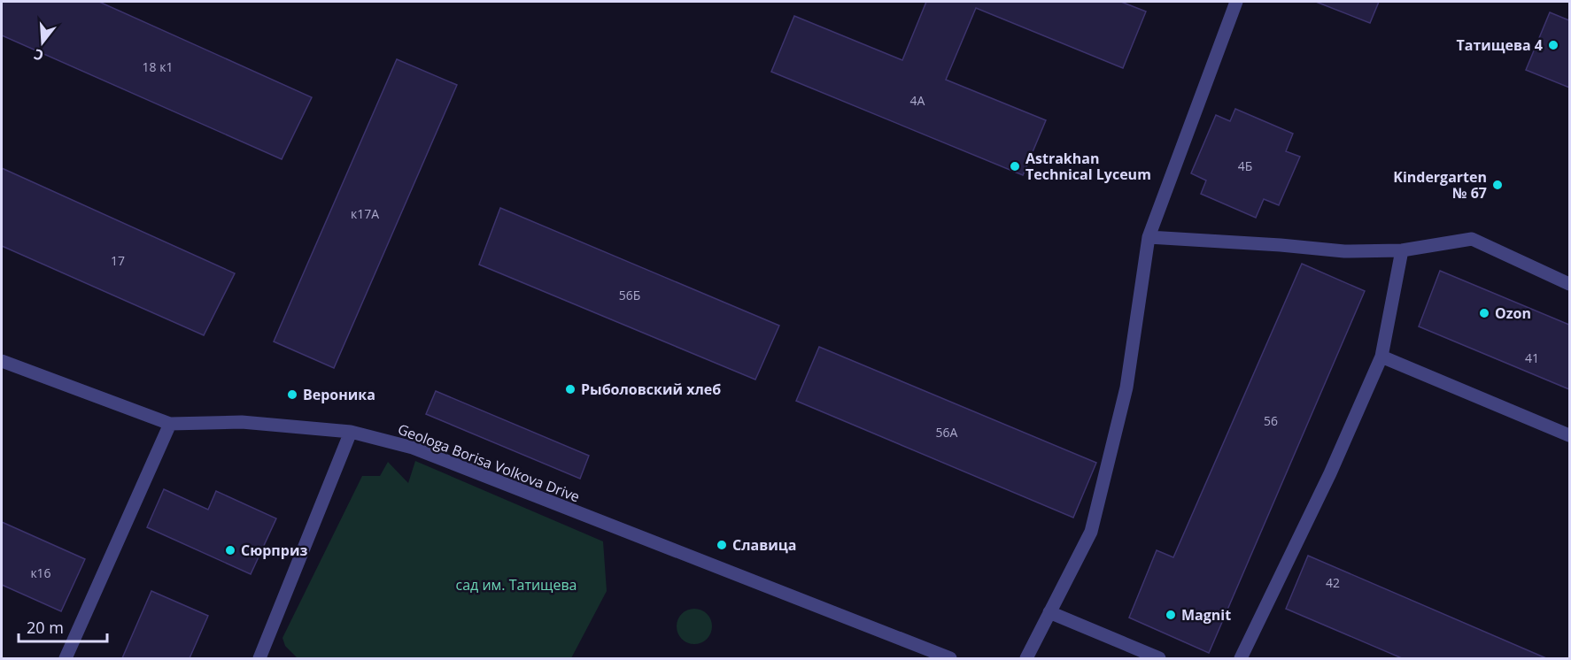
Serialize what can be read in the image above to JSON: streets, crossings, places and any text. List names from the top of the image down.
{
  "streets": {
    "street": ["Geologa Borisa Volkova Drive"]
  },
  "parks": ["сад им. Татищева"],
  "places": [
    "Татищева 4",
    "Astrakhan Technical Lyceum",
    "Kindergarten № 67",
    "Ozon",
    "Рыболовский хлеб",
    "Вероника",
    "Славица",
    "Сюрприз",
    "Magnit"
  ],
  "house_numbers": [
    "18 к1",
    "4А",
    "4Б",
    "к17А",
    "17",
    "56Б",
    "41",
    "56",
    "56А",
    "к16",
    "42"
  ],
  "scale_bar": "20 m",
  "north": "bottom"
}
